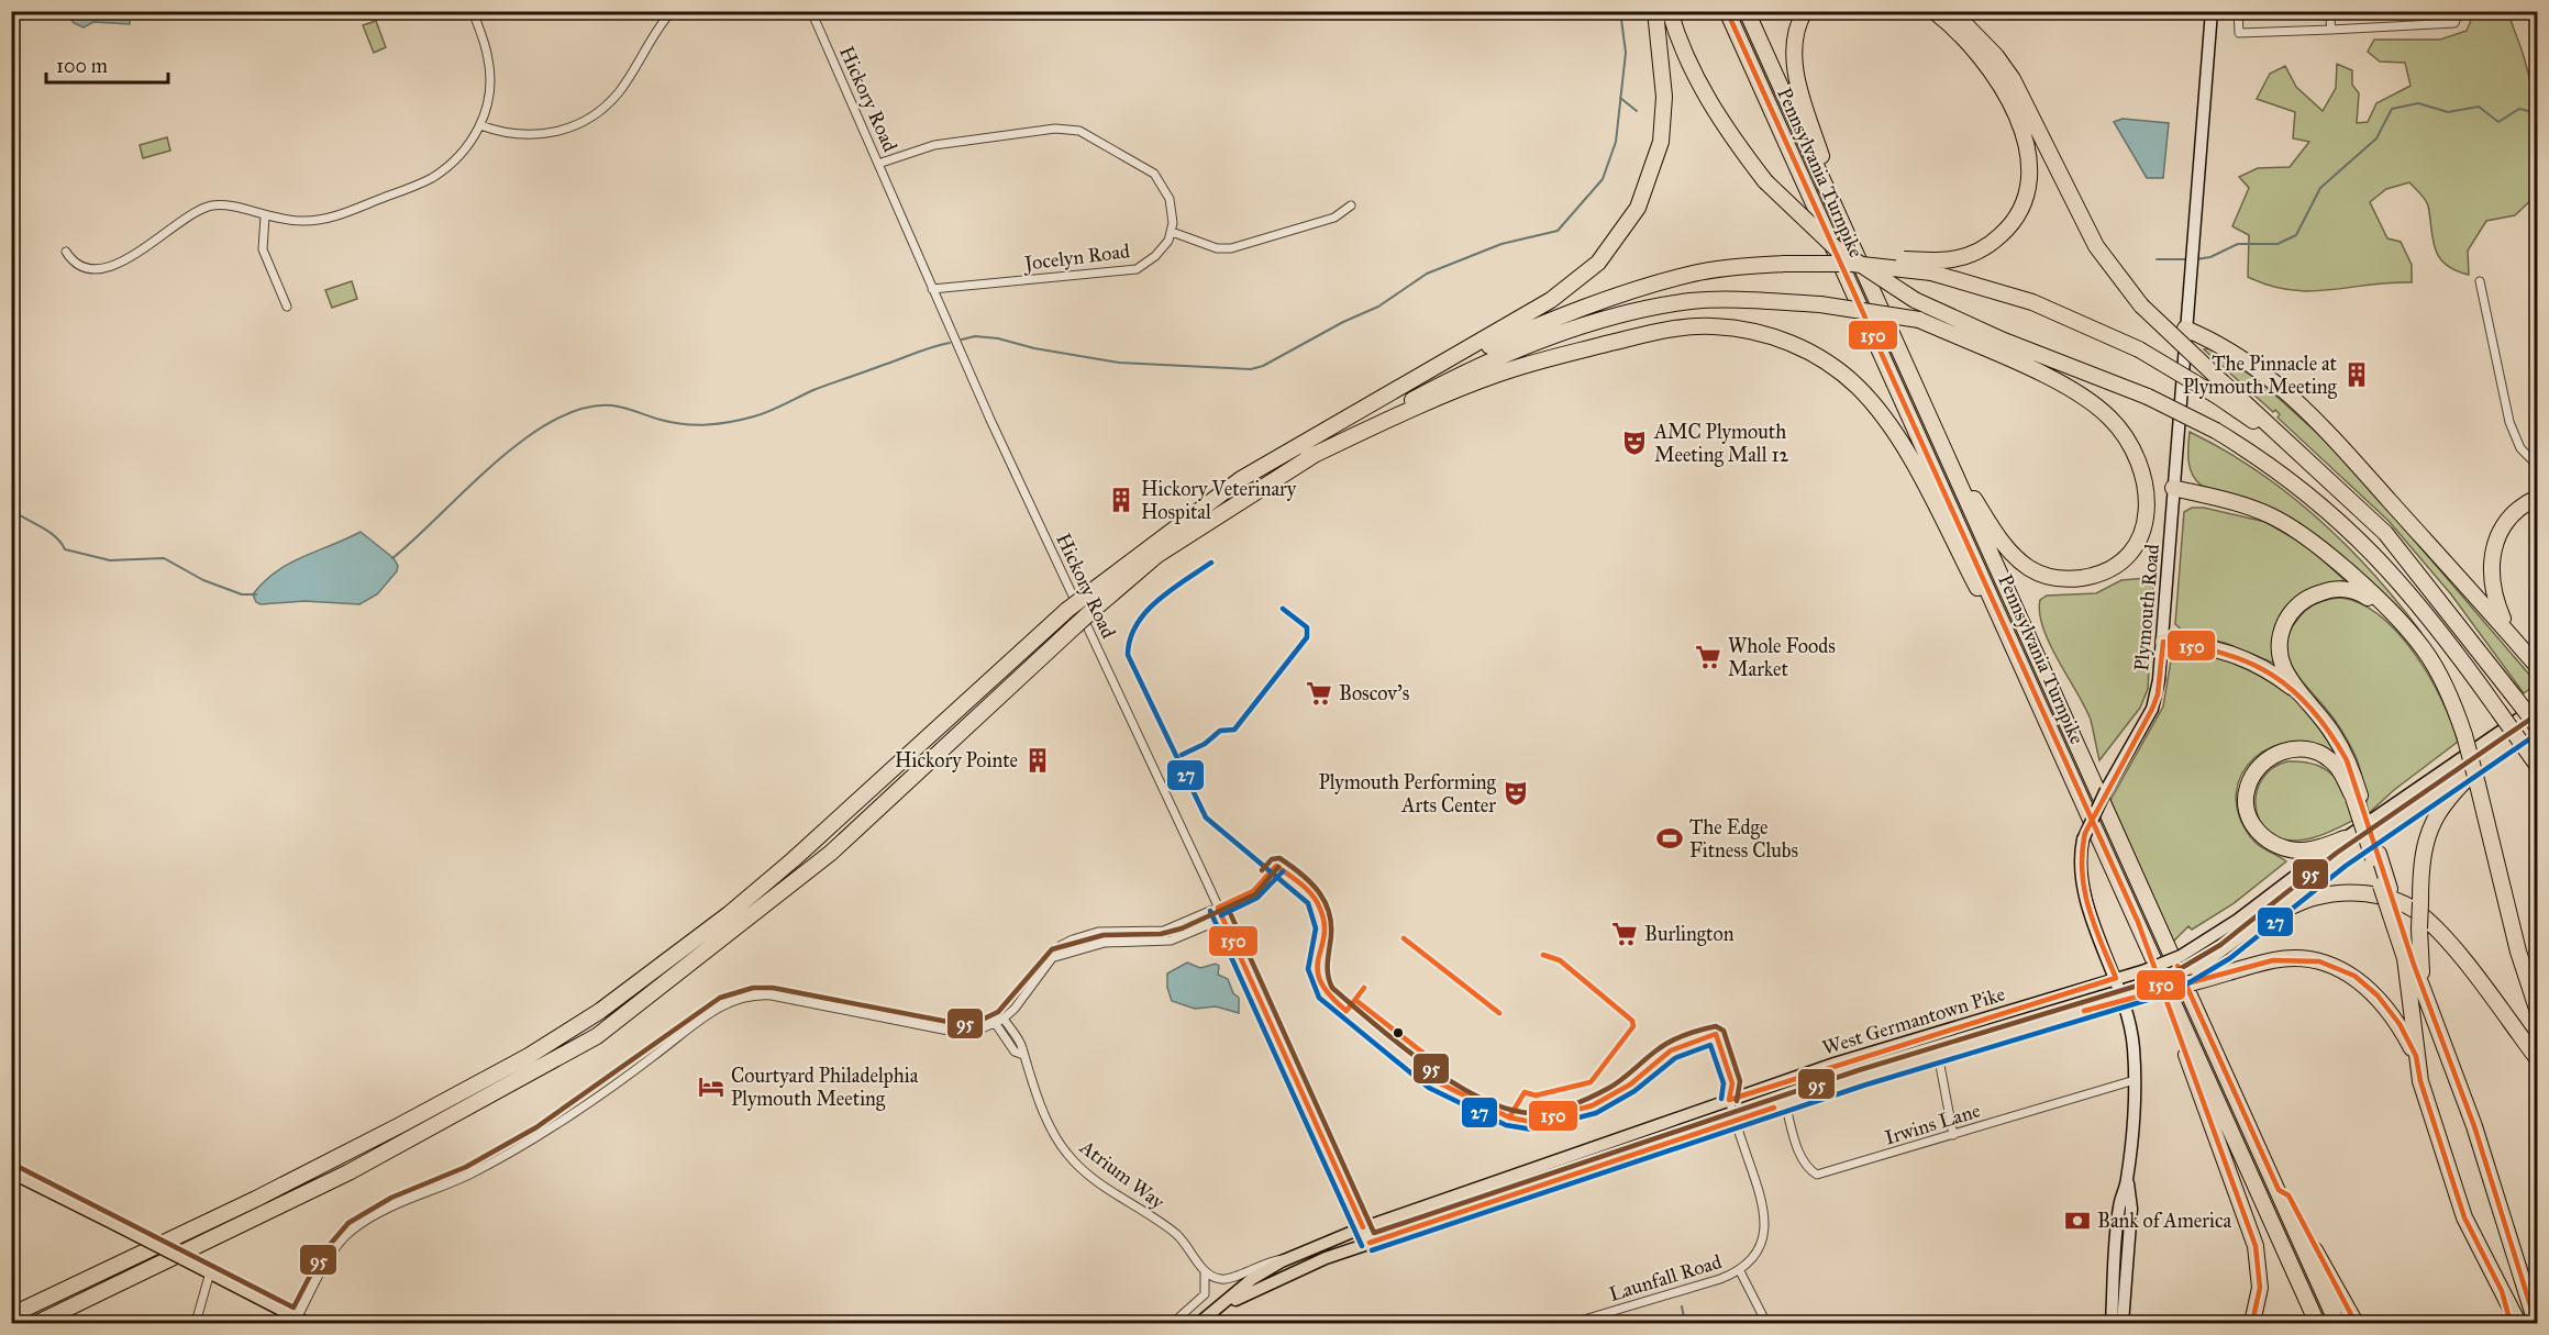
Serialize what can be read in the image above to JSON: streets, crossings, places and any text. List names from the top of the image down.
{
  "streets": {
    "highway": ["Pennsylvania Turnpike"],
    "main road": ["Plymouth Road", "West Germantown Pike"],
    "street": [
      "Hickory Road",
      "Jocelyn Road",
      "Irwins Lane",
      "Atrium Way",
      "Launfall Road"
    ]
  },
  "crossings": [
    ["Hickory Road", "Jocelyn Road"],
    ["Hickory Road", "West Germantown Pike"],
    ["Plymouth Road", "West Germantown Pike"],
    ["Plymouth Road", "Irwins Lane"],
    ["West Germantown Pike", "Irwins Lane"],
    ["West Germantown Pike", "Launfall Road"]
  ],
  "places": {
    "building": ["The Pinnacle at Plymouth Meeting", "Hickory Veterinary Hospital", "Hickory Pointe"],
    "theatre": ["AMC Plymouth Meeting Mall 12", "Plymouth Performing Arts Center"],
    "supermarket": ["Whole Foods Market", "Boscov's", "Burlington"],
    "sports": ["The Edge Fitness Clubs"],
    "hotel": ["Courtyard Philadelphia Plymouth Meeting"],
    "bank": ["Bank of America"]
  },
  "lines": ["transit line 150", "transit line 27", "transit line 95"],
  "scale_bar": "100 m"
}
